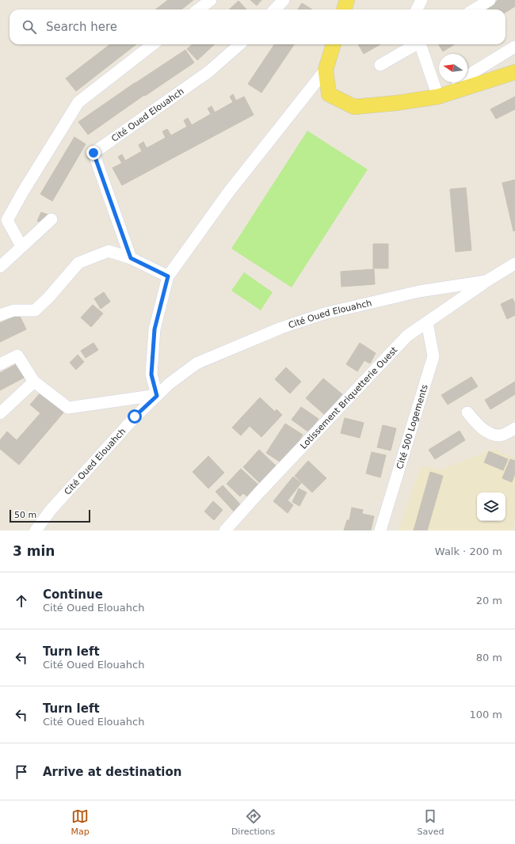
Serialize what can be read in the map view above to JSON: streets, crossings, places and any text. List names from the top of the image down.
{
  "streets": {
    "street": ["Cité Oued Elouahch", "Lotissement Briquetterie Ouest", "Cité 500 Logements"]
  },
  "crossings": [
    ["Cité Oued Elouahch", "Lotissement Briquetterie Ouest"],
    ["Lotissement Briquetterie Ouest", "Cité 500 Logements"]
  ],
  "scale_bar": "50 m",
  "north": "left",
  "page": {
    "search": "Search here",
    "scale": "50 m",
    "heading": ["3 min", "Walk · 200 m"],
    "list": [
      ["Continue", "Cité Oued Elouahch", "20 m"],
      ["Turn left", "Cité Oued Elouahch", "80 m"],
      ["Turn left", "Cité Oued Elouahch", "100 m"],
      "Arrive at destination"
    ],
    "nav": ["Map", "Directions", "Saved"]
  }
}
